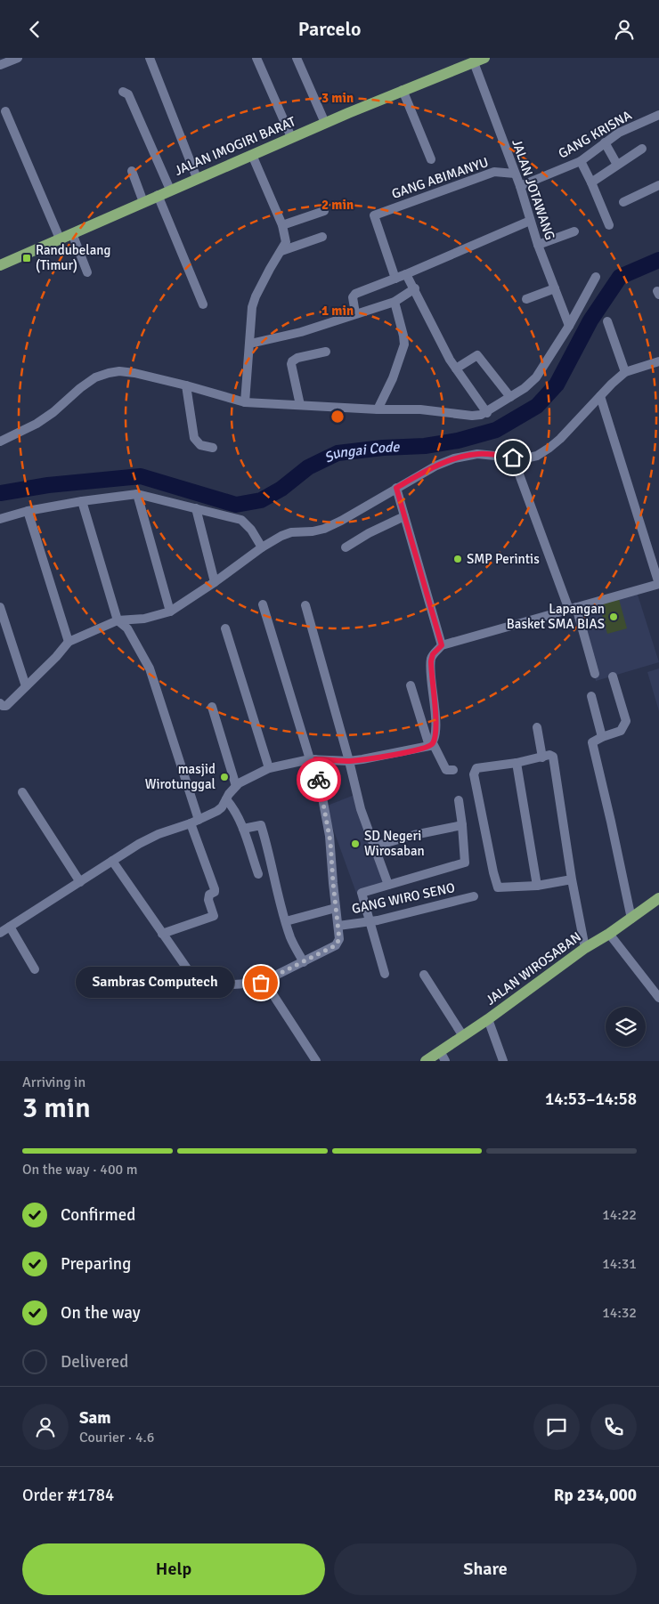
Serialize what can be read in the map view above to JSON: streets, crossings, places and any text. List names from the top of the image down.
{
  "streets": {
    "main road": ["JALAN IMOGIRI BARAT", "JALAN WIROSABAN"],
    "street": [
      "GANG KRISNA",
      "GANG ABIMANYU",
      "JALAN JOTAWANG",
      "GANG WIRO SENO"
    ]
  },
  "crossings": [
    ["GANG KRISNA", "JALAN JOTAWANG"],
    ["JALAN IMOGIRI BARAT", "JALAN JOTAWANG"],
    ["GANG ABIMANYU", "JALAN JOTAWANG"]
  ],
  "water": ["Sungai Code"],
  "places": {
    "transit": ["Randubelang (Timur)"],
    "other": [
      "SMP Perintis",
      "Lapangan Basket SMA BIAS",
      "masjid Wirotunggal",
      "SD Negeri Wirosaban",
      "Sambras Computech"
    ]
  },
  "page": {
    "header": "Parcelo",
    "bubble": "Sambras Computech",
    "heading": ["3 min", "Arriving in", "14:53–14:58"],
    "panel": [
      "Sam",
      "Courier · 4.6",
      "Order #1784",
      "Rp 234,000"
    ],
    "bar": "On the way · 400 m",
    "list": [
      ["Confirmed", "14:22"],
      ["Preparing", "14:31"],
      ["On the way", "14:32"],
      "Delivered"
    ],
    "buttons": ["Help", "Share"]
  },
  "rings": ["3 min", "2 min", "1 min"]
}
